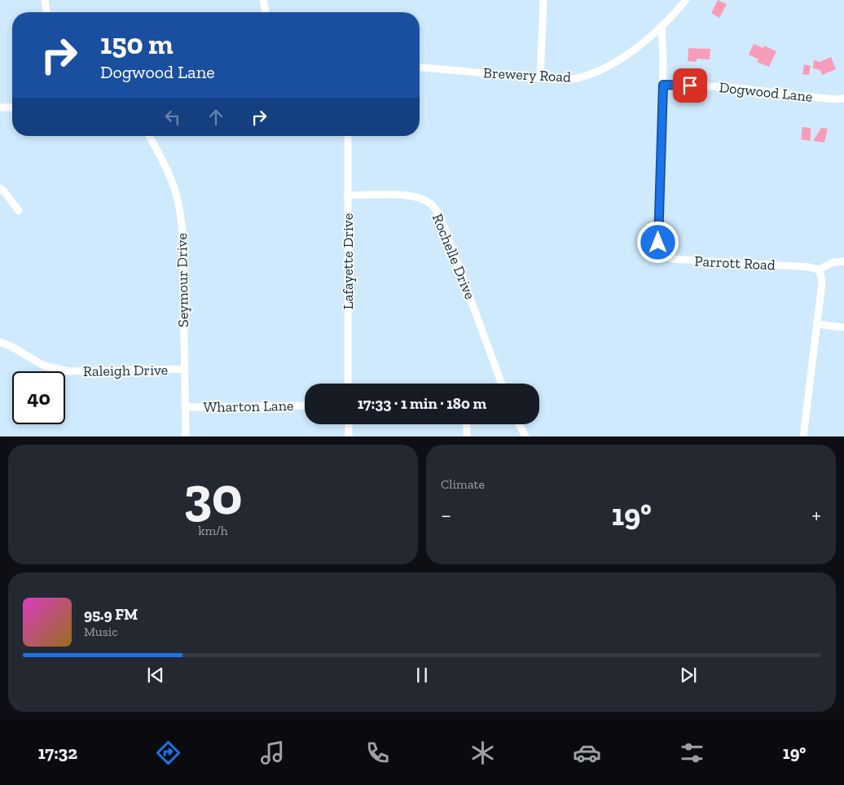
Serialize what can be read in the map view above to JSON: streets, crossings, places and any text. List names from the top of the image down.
{
  "streets": {
    "street": [
      "Brewery Road",
      "Dogwood Lane",
      "Rochelle Drive",
      "Lafayette Drive",
      "Parrott Road",
      "Seymour Drive",
      "Raleigh Drive",
      "Wharton Lane"
    ]
  },
  "crossings": [
    ["Brewery Road", "Parrott Road"],
    ["Dogwood Lane", "Parrott Road"],
    ["Rochelle Drive", "Lafayette Drive"],
    ["Seymour Drive", "Raleigh Drive"],
    ["Seymour Drive", "Wharton Lane"]
  ],
  "page": {
    "turn": ["150 m", "Dogwood Lane"],
    "limit": "40",
    "trip": "17:33 · 1 min · 180 m",
    "tile": [
      ["30", "km/h"],
      "Climate"
    ],
    "heat": ["−", "19°", "+"],
    "song": ["95.9 FM", "Music"],
    "tabs": ["17:32", "19°"]
  }
}
